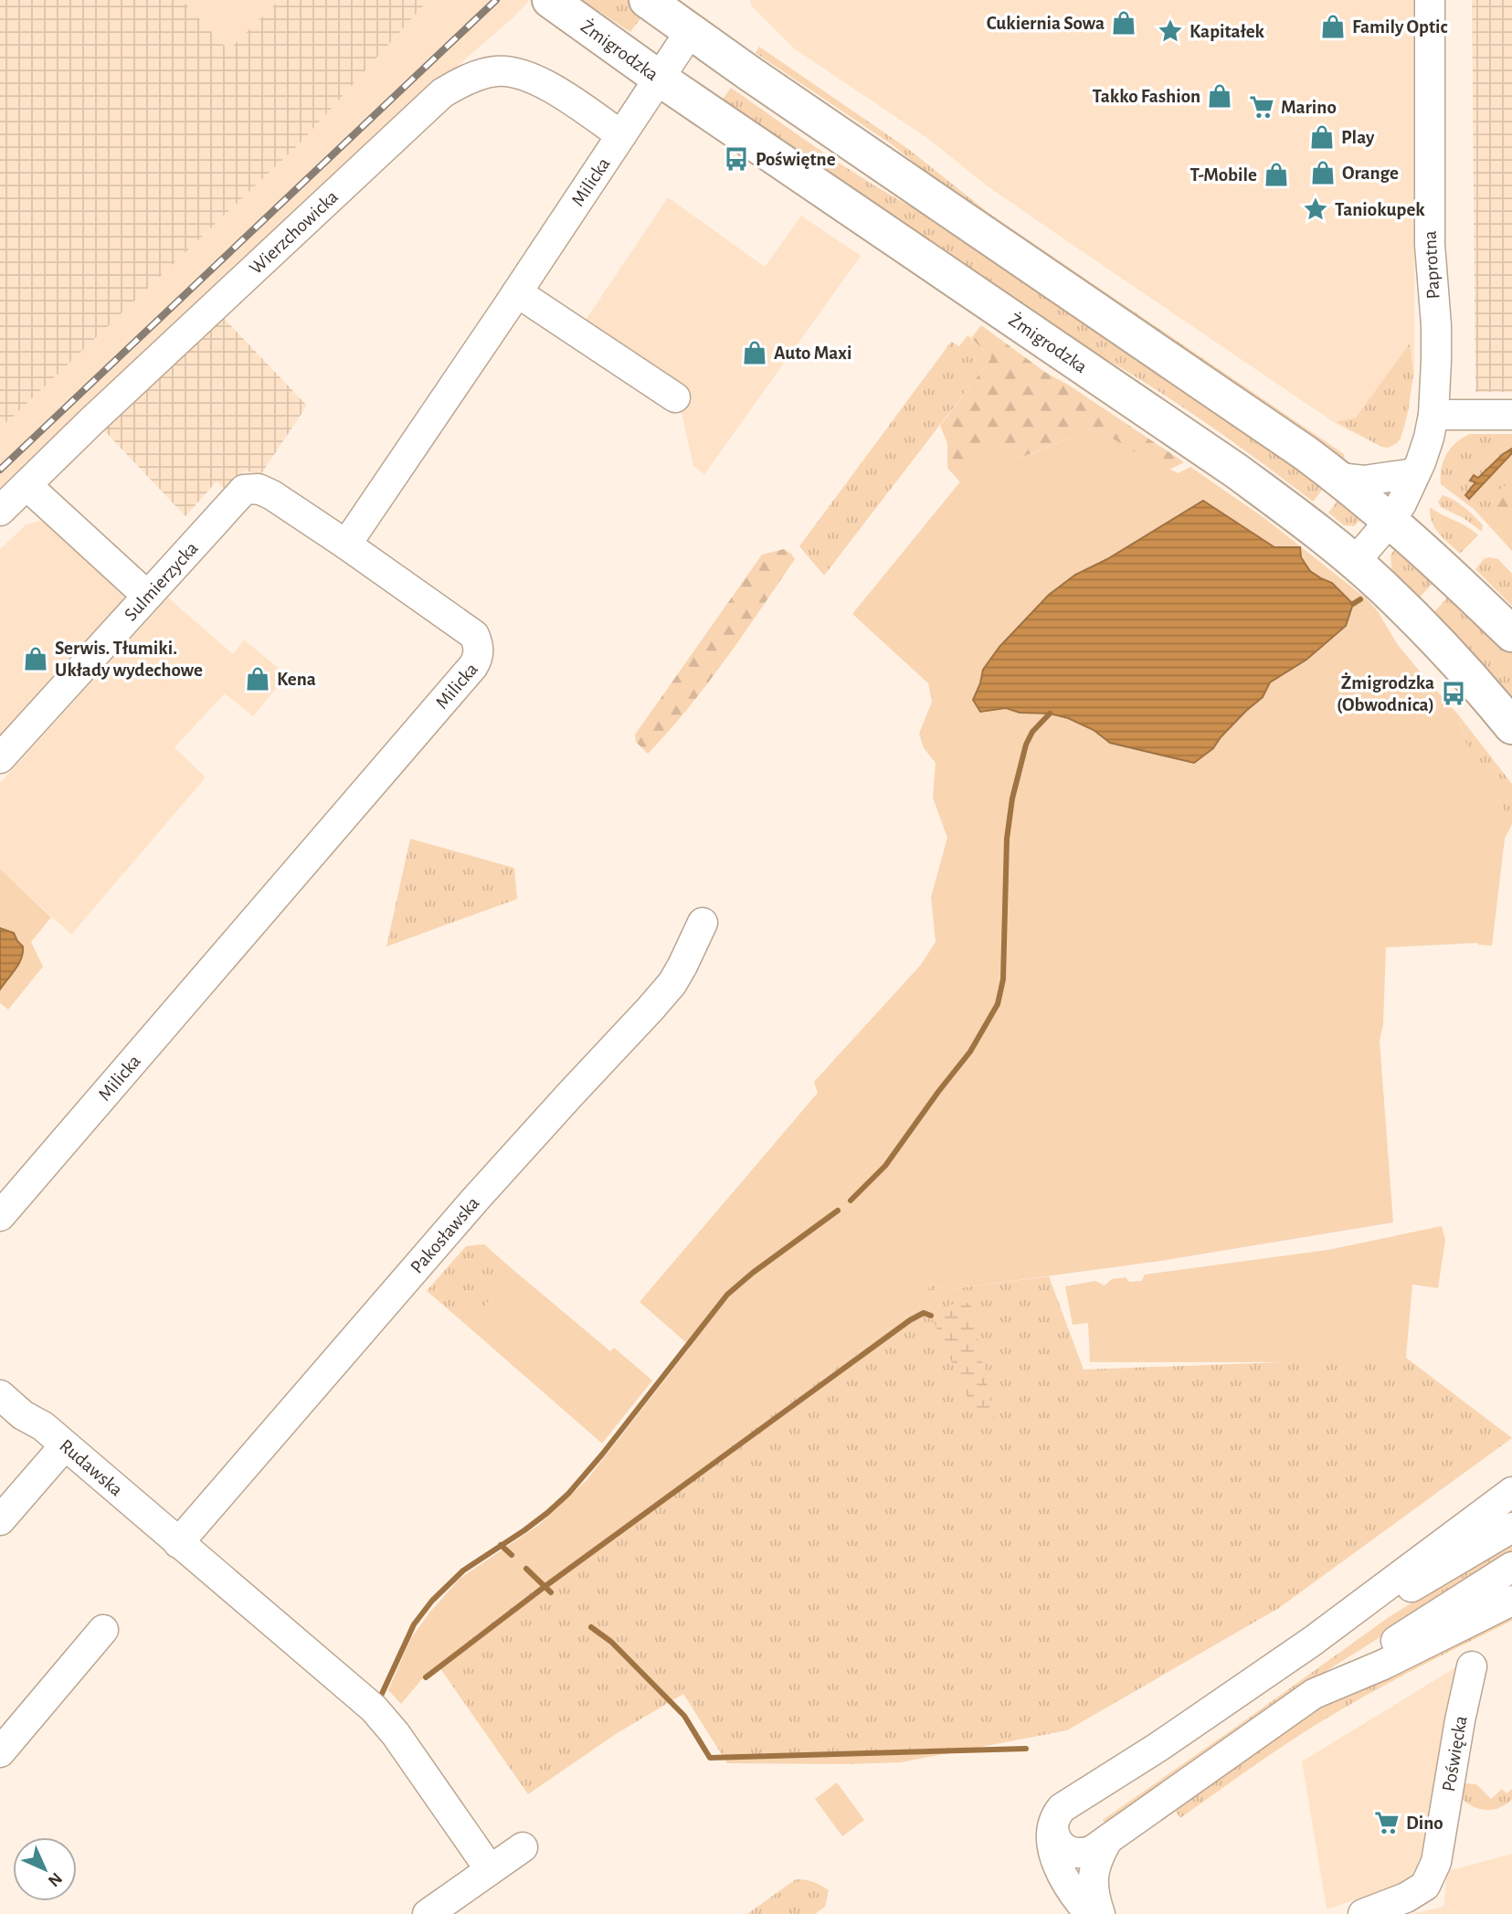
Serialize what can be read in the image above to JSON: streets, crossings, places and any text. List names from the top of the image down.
{
  "streets": {
    "main road": ["Żmigrodzka"],
    "street": [
      "Milicka",
      "Wierzchowicka",
      "Paprotna",
      "Sulmierzycka",
      "Pakosławska",
      "Rudawska",
      "Poświęcka"
    ]
  },
  "crossings": [
    ["Żmigrodzka", "Milicka"],
    ["Żmigrodzka", "Paprotna"],
    ["Milicka", "Wierzchowicka"],
    ["Milicka", "Sulmierzycka"],
    ["Pakosławska", "Rudawska"]
  ],
  "places": {
    "shop": [
      "Cukiernia Sowa",
      "Family Optic",
      "Takko Fashion",
      "Play",
      "Orange",
      "T-Mobile",
      "Auto Maxi",
      "Serwis. Tłumiki. Układy wydechowe",
      "Kena"
    ],
    "place": ["Kapitałek", "Taniokupek"],
    "supermarket": ["Marino", "Dino"],
    "bus stop": ["Poświętne", "Żmigrodzka (Obwodnica)"]
  },
  "north": "bottom right"
}
